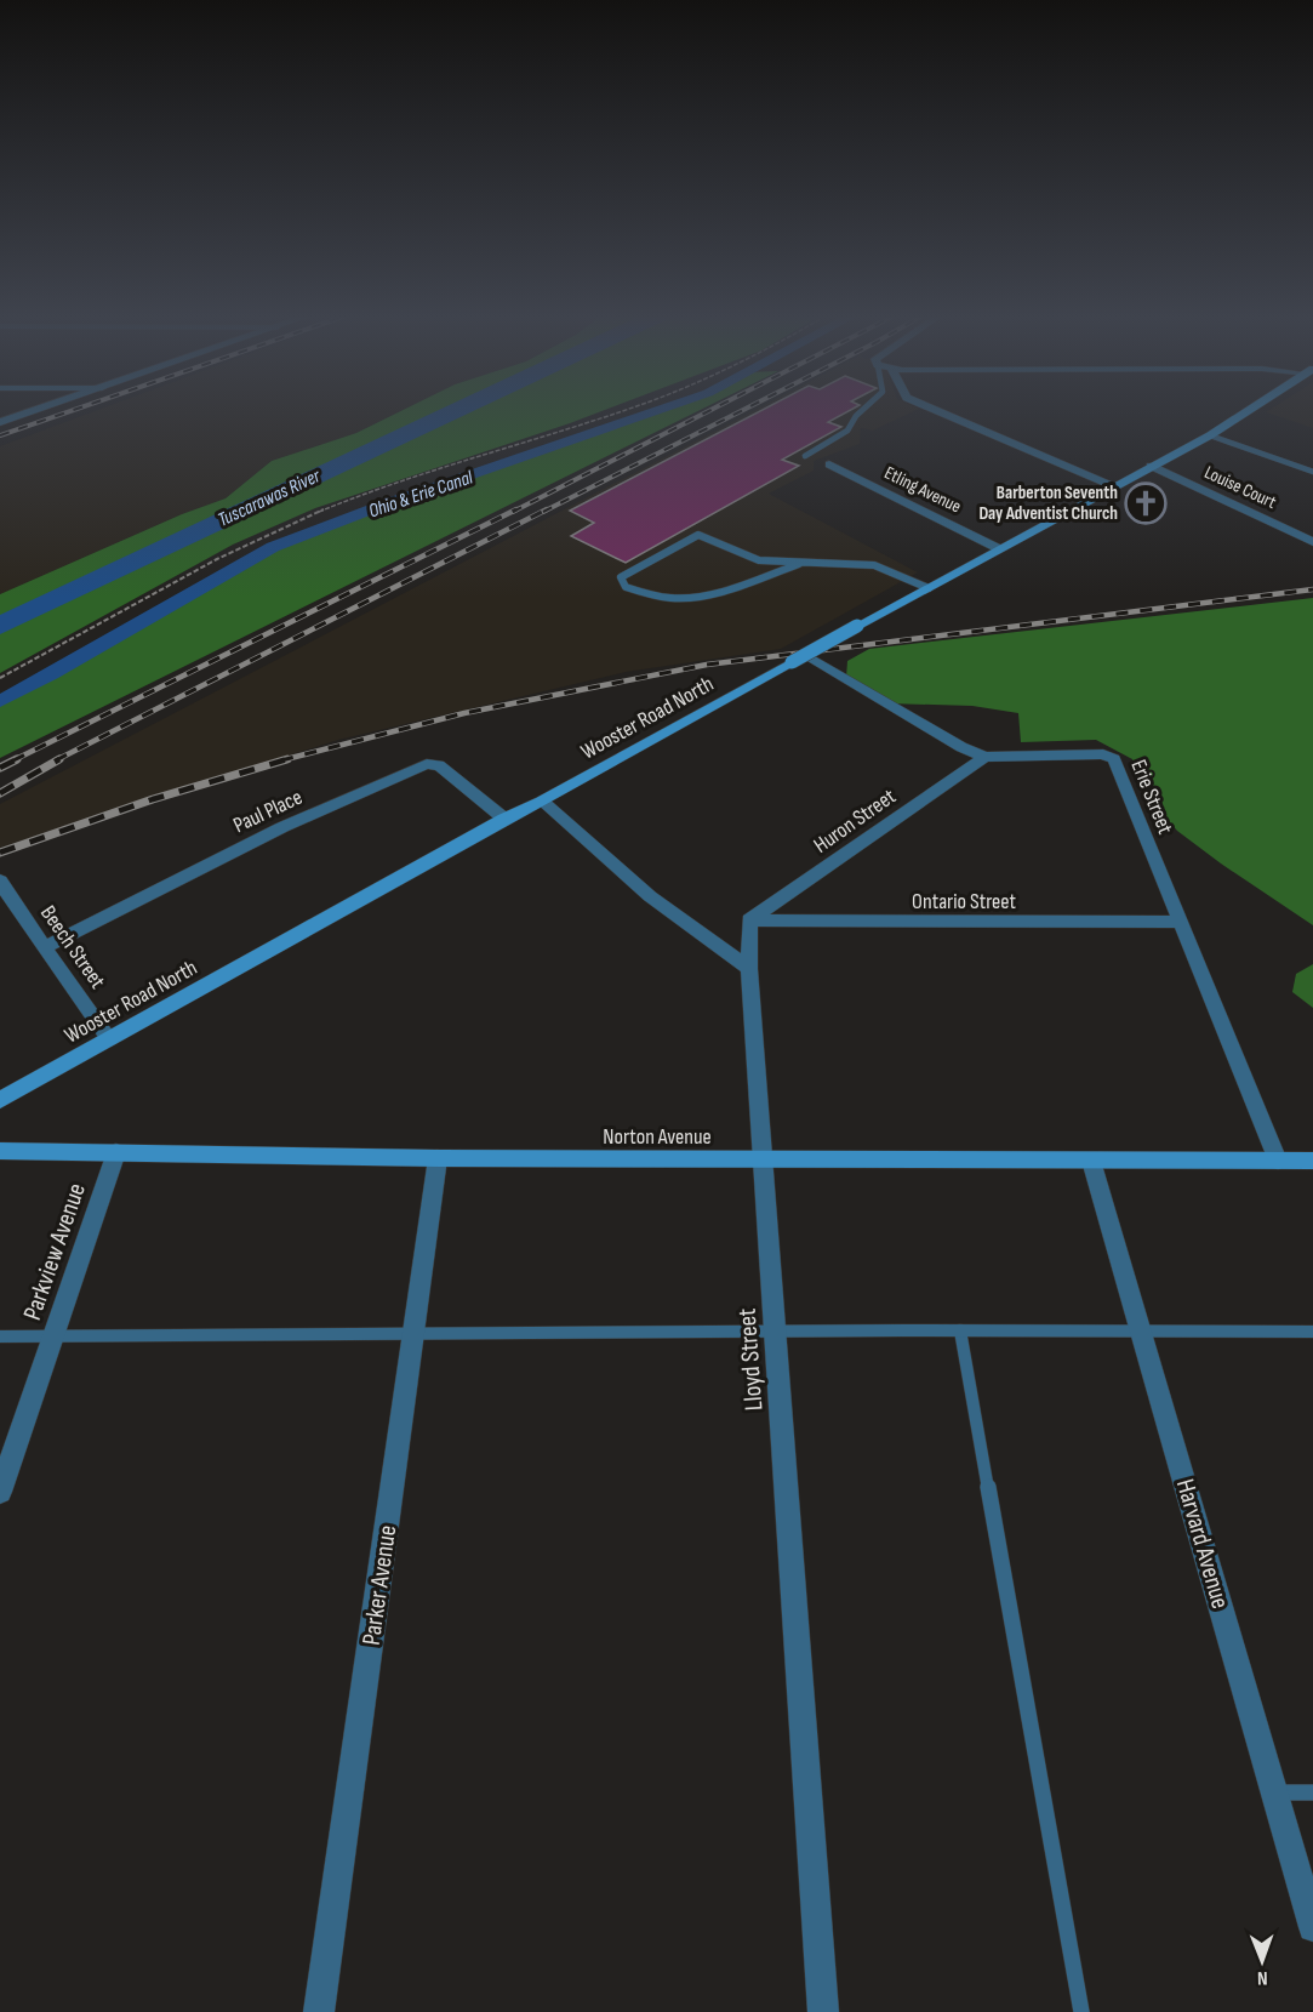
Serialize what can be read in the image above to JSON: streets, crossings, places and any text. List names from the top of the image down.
{
  "streets": {
    "main road": ["Wooster Road North", "Norton Avenue"],
    "street": [
      "Louise Court",
      "Etling Avenue",
      "Erie Street",
      "Paul Place",
      "Huron Street",
      "Ontario Street",
      "Beech Street",
      "Parkview Avenue",
      "Lloyd Street",
      "Harvard Avenue",
      "Parker Avenue"
    ]
  },
  "crossings": [
    ["Louise Court", "Wooster Road North"],
    ["Etling Avenue", "Wooster Road North"],
    ["Wooster Road North", "Erie Street"],
    ["Wooster Road North", "Paul Place"],
    ["Wooster Road North", "Beech Street"],
    ["Erie Street", "Huron Street"],
    ["Erie Street", "Ontario Street"],
    ["Erie Street", "Norton Avenue"],
    ["Paul Place", "Beech Street"],
    ["Huron Street", "Ontario Street"],
    ["Huron Street", "Lloyd Street"],
    ["Ontario Street", "Lloyd Street"],
    ["Norton Avenue", "Parkview Avenue"],
    ["Norton Avenue", "Lloyd Street"],
    ["Norton Avenue", "Harvard Avenue"],
    ["Norton Avenue", "Parker Avenue"]
  ],
  "water": ["Ohio & Erie Canal", "Tuscarawas River"],
  "places": {
    "church": ["Barberton Seventh Day Adventist Church"]
  },
  "north": "bottom"
}
